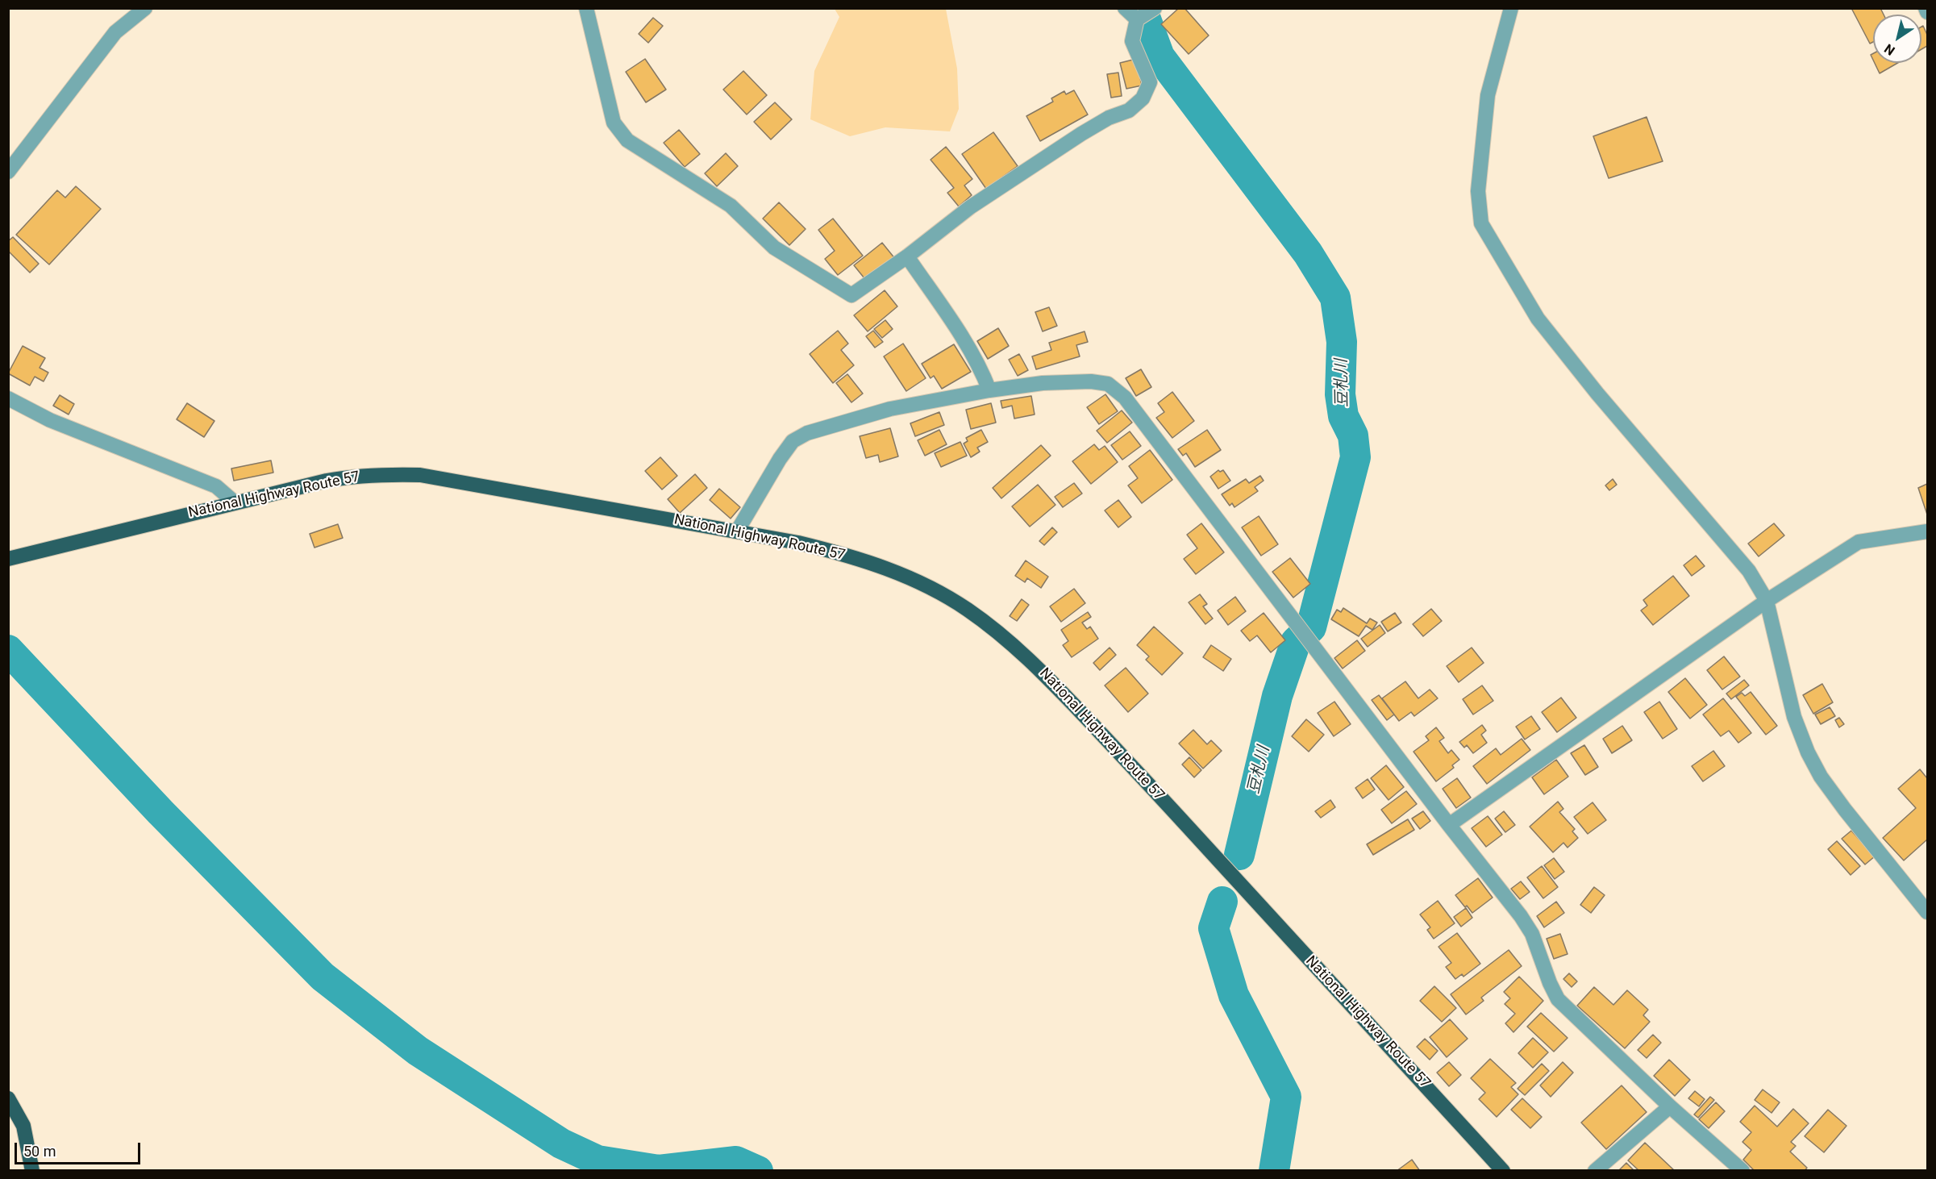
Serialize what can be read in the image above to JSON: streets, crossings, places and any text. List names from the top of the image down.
{
  "streets": {
    "highway": ["National Highway Route 57"]
  },
  "water": ["豆札川"],
  "scale_bar": "50 m",
  "north": "bottom left"
}
